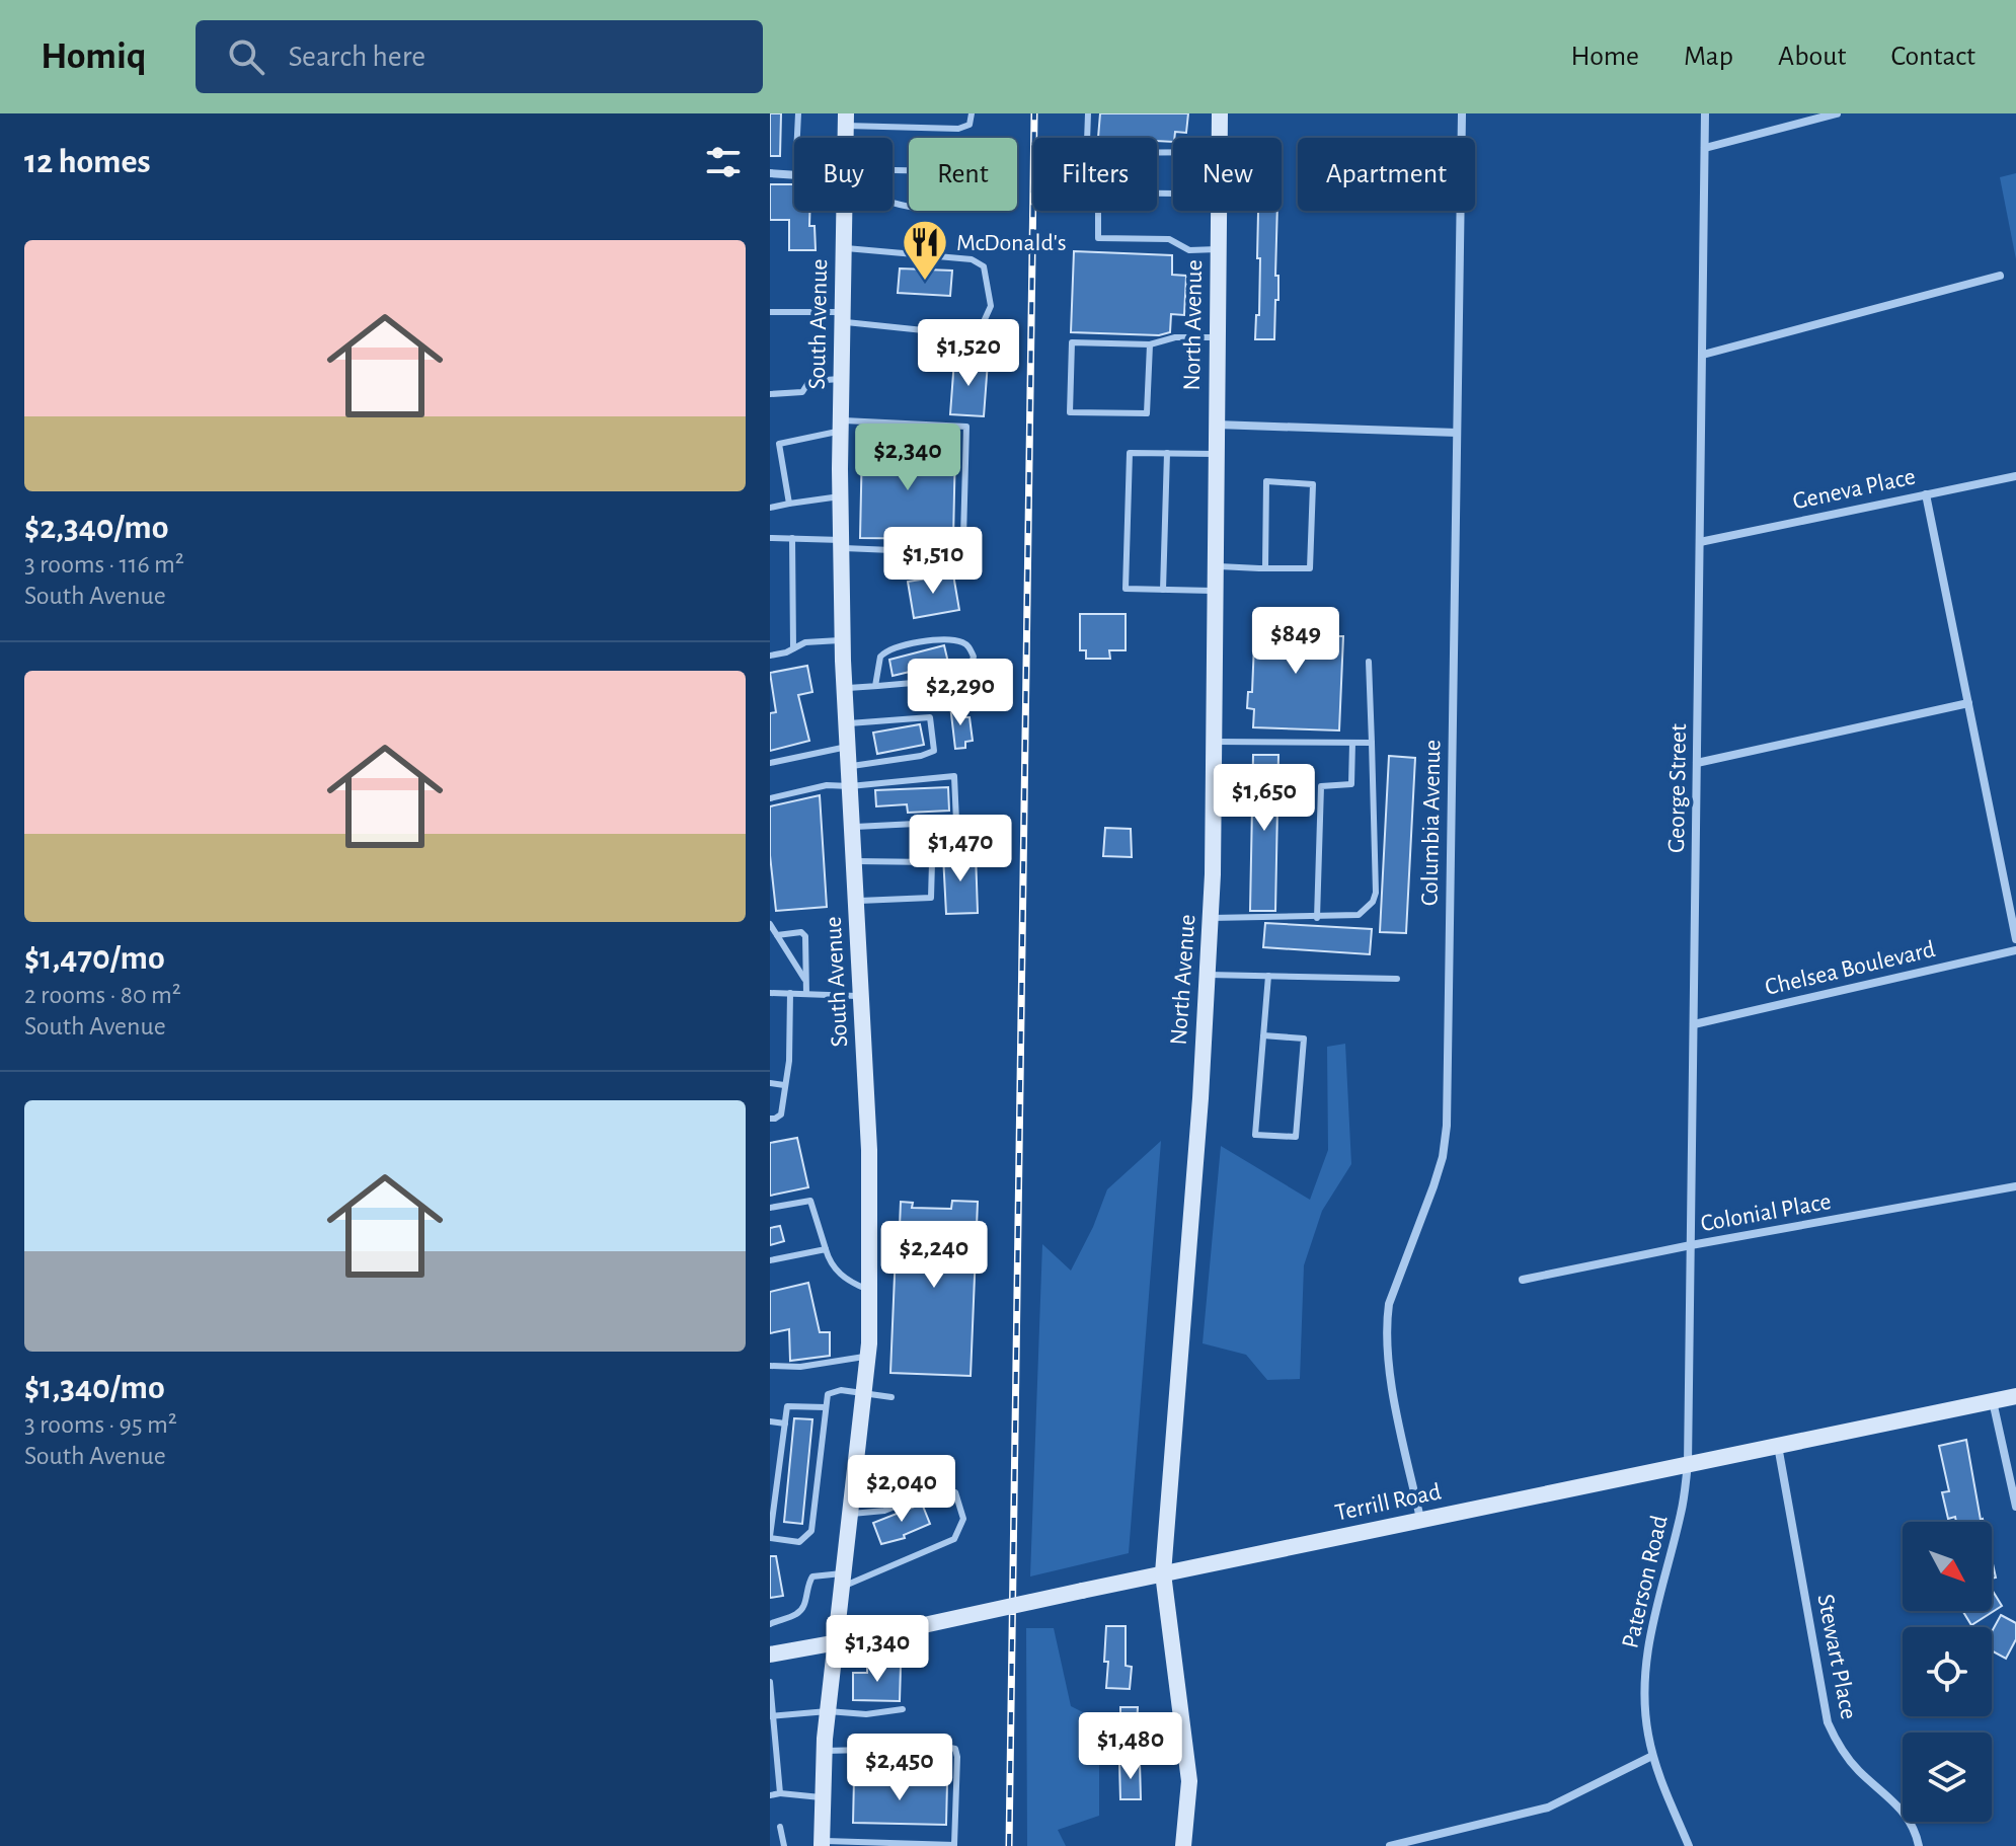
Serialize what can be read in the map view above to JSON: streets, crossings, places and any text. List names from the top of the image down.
{
  "streets": {
    "street": [
      "South Avenue",
      "North Avenue",
      "Geneva Place",
      "George Street",
      "Columbia Avenue",
      "Chelsea Boulevard",
      "Colonial Place",
      "Terrill Road",
      "Paterson Road",
      "Stewart Place"
    ]
  },
  "crossings": [
    ["South Avenue", "Terrill Road"],
    ["North Avenue", "Terrill Road"],
    ["Geneva Place", "George Street"],
    ["George Street", "Chelsea Boulevard"],
    ["George Street", "Colonial Place"],
    ["George Street", "Terrill Road"],
    ["George Street", "Paterson Road"],
    ["Columbia Avenue", "Terrill Road"],
    ["Terrill Road", "Paterson Road"],
    ["Terrill Road", "Stewart Place"]
  ],
  "places": {
    "restaurant": ["McDonald's"]
  },
  "north": "bottom right",
  "page": {
    "header": "Homiq",
    "search": "Search here",
    "nav": [
      "Home",
      "Map",
      "About",
      "Contact"
    ],
    "heading": "12 homes",
    "chip": [
      "Buy",
      "Rent",
      "Filters",
      "New",
      "Apartment"
    ],
    "list": [
      {
        "name": "$2,340/mo",
        "note": "3 rooms · 116 m² · South Avenue"
      },
      {
        "name": "$1,470/mo",
        "note": "2 rooms · 80 m² · South Avenue"
      },
      {
        "name": "$1,340/mo",
        "note": "3 rooms · 95 m² · South Avenue"
      }
    ],
    "price": [
      "$1,520",
      "$2,340",
      "$1,510",
      "$849",
      "$2,290",
      "$1,650",
      "$1,470",
      "$2,240",
      "$2,040",
      "$1,340",
      "$1,480",
      "$2,450"
    ]
  }
}
